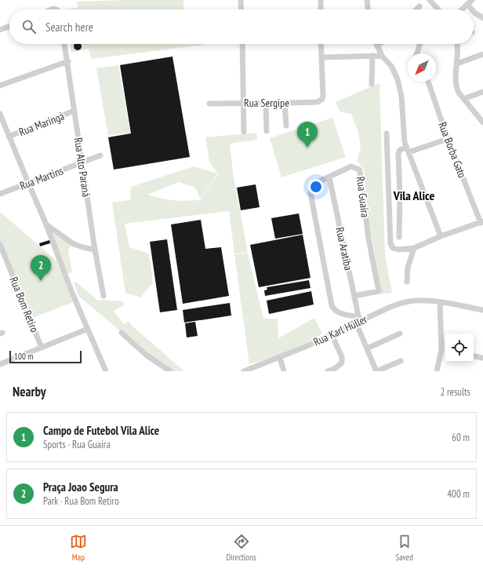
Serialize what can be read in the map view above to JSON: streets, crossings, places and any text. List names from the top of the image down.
{
  "streets": {
    "street": [
      "Rua Sergipe",
      "Rua Maringá",
      "Rua Borba Gato",
      "Rua Alto Paraná",
      "Rua Martins",
      "Rua Guaíra",
      "Rua Aratiba",
      "Rua Bom Retiro",
      "Rua Karl Hüller"
    ]
  },
  "crossings": [
    ["Rua Maringá", "Rua Alto Paraná"],
    ["Rua Alto Paraná", "Rua Martins"],
    ["Rua Guaíra", "Rua Aratiba"],
    ["Rua Guaíra", "Rua Karl Hüller"],
    ["Rua Aratiba", "Rua Karl Hüller"]
  ],
  "districts": ["Vila Alice"],
  "scale_bar": "100 m",
  "north": "bottom left",
  "page": {
    "search": "Search here",
    "pins": ["1", "2"],
    "scale": "100 m",
    "heading": ["Nearby", "2 results"],
    "list": [
      {
        "mark": "1",
        "name": "Campo de Futebol Vila Alice",
        "note": "Sports · Rua Guaíra",
        "value": "60 m"
      },
      {
        "mark": "2",
        "name": "Praça Joao Segura",
        "note": "Park · Rua Bom Retiro",
        "value": "400 m"
      }
    ],
    "nav": ["Map", "Directions", "Saved"]
  }
}
